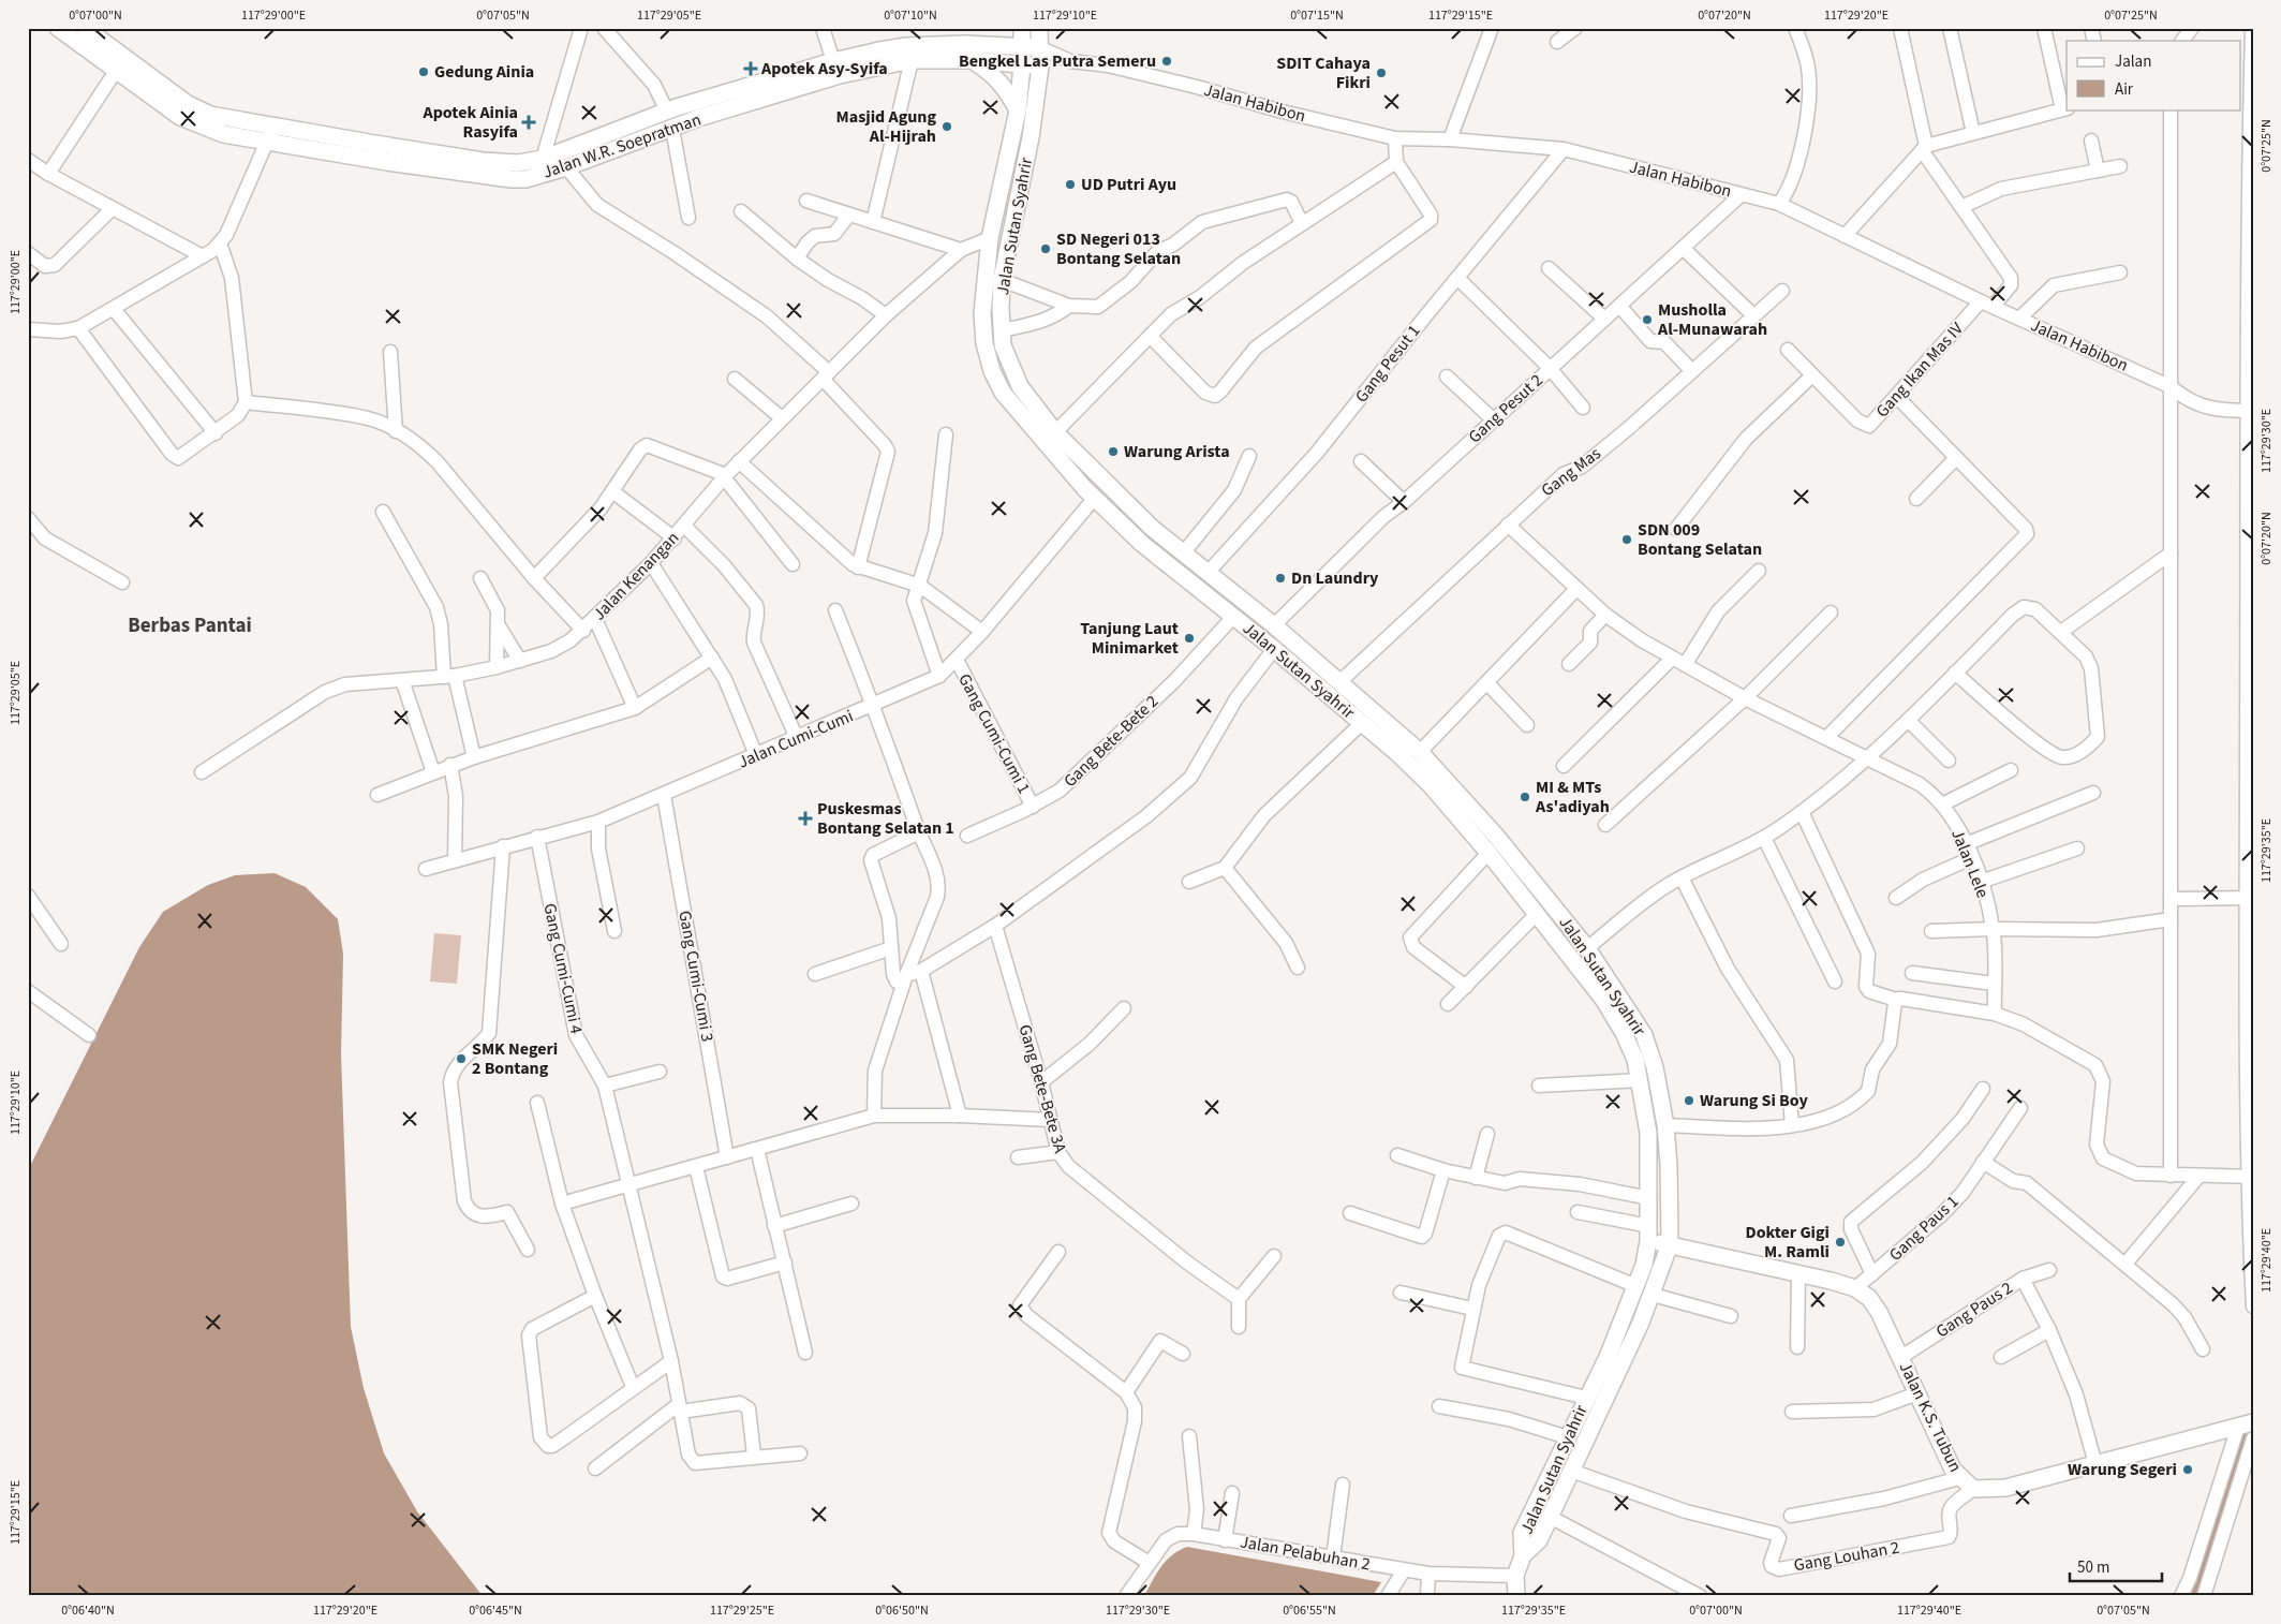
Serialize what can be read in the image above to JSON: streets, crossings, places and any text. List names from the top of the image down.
{
  "streets": {
    "street": [
      "Jalan Habibon",
      "Jalan W.R. Soepratman",
      "Jalan Sutan Syahrir",
      "Gang Pesut 1",
      "Gang Ikan Mas IV",
      "Gang Pesut 2",
      "Gang Mas",
      "Jalan Kenangan",
      "Gang Cumi-Cumi 1",
      "Jalan Cumi-Cumi",
      "Gang Bete-Bete 2",
      "Jalan Lele",
      "Gang Cumi-Cumi 4",
      "Gang Cumi-Cumi 3",
      "Gang Bete-Bete 3A",
      "Gang Paus 1",
      "Gang Paus 2",
      "Jalan K.S. Tubun",
      "Jalan Pelabuhan 2",
      "Gang Louhan 2"
    ]
  },
  "crossings": [
    ["Jalan Habibon", "Jalan W.R. Soepratman"],
    ["Jalan Habibon", "Jalan Sutan Syahrir"],
    ["Jalan Habibon", "Gang Pesut 1"],
    ["Jalan Habibon", "Gang Ikan Mas IV"],
    ["Jalan Habibon", "Gang Pesut 2"],
    ["Jalan W.R. Soepratman", "Jalan Sutan Syahrir"],
    ["Jalan Sutan Syahrir", "Gang Pesut 1"],
    ["Jalan Sutan Syahrir", "Gang Pesut 2"],
    ["Jalan Sutan Syahrir", "Gang Mas"],
    ["Jalan Sutan Syahrir", "Jalan Kenangan"],
    ["Jalan Sutan Syahrir", "Jalan Cumi-Cumi"],
    ["Jalan Sutan Syahrir", "Gang Bete-Bete 2"],
    ["Jalan Sutan Syahrir", "Jalan K.S. Tubun"],
    ["Jalan Sutan Syahrir", "Gang Louhan 2"],
    ["Gang Mas", "Jalan Lele"],
    ["Gang Cumi-Cumi 1", "Jalan Cumi-Cumi"],
    ["Gang Cumi-Cumi 1", "Gang Bete-Bete 2"],
    ["Jalan Cumi-Cumi", "Gang Cumi-Cumi 4"],
    ["Jalan Cumi-Cumi", "Gang Cumi-Cumi 3"],
    ["Gang Paus 1", "Jalan K.S. Tubun"],
    ["Gang Paus 2", "Jalan K.S. Tubun"],
    ["Jalan K.S. Tubun", "Gang Louhan 2"]
  ],
  "districts": ["Berbas Pantai"],
  "places": {
    "other": [
      "Bengkel Las Putra Semeru",
      "Gedung Ainia",
      "SDIT Cahaya Fikri",
      "Masjid Agung Al-Hijrah",
      "UD Putri Ayu",
      "SD Negeri 013 Bontang Selatan",
      "Musholla Al-Munawarah",
      "Warung Arista",
      "SDN 009 Bontang Selatan",
      "Dn Laundry",
      "Tanjung Laut Minimarket",
      "MI & MTs As'adiyah",
      "SMK Negeri 2 Bontang",
      "Warung Si Boy",
      "Dokter Gigi M. Ramli",
      "Warung Segeri"
    ],
    "health": ["Apotek Asy-Syifa", "Apotek Ainia Rasyifa", "Puskesmas Bontang Selatan 1"]
  },
  "legend": ["Jalan", "Air"],
  "scale_bar": "50 m",
  "coordinates": [
    "0°07'00\"N",
    "117°29'00\"E",
    "0°07'05\"N",
    "117°29'05\"E",
    "0°07'10\"N",
    "117°29'10\"E",
    "0°07'15\"N",
    "117°29'15\"E",
    "0°07'20\"N",
    "117°29'20\"E",
    "0°07'25\"N",
    "117°29'30\"E",
    "117°29'35\"E",
    "117°29'40\"E",
    "0°06'40\"N",
    "0°06'45\"N",
    "117°29'25\"E",
    "0°06'50\"N",
    "0°06'55\"N"
  ]
}
